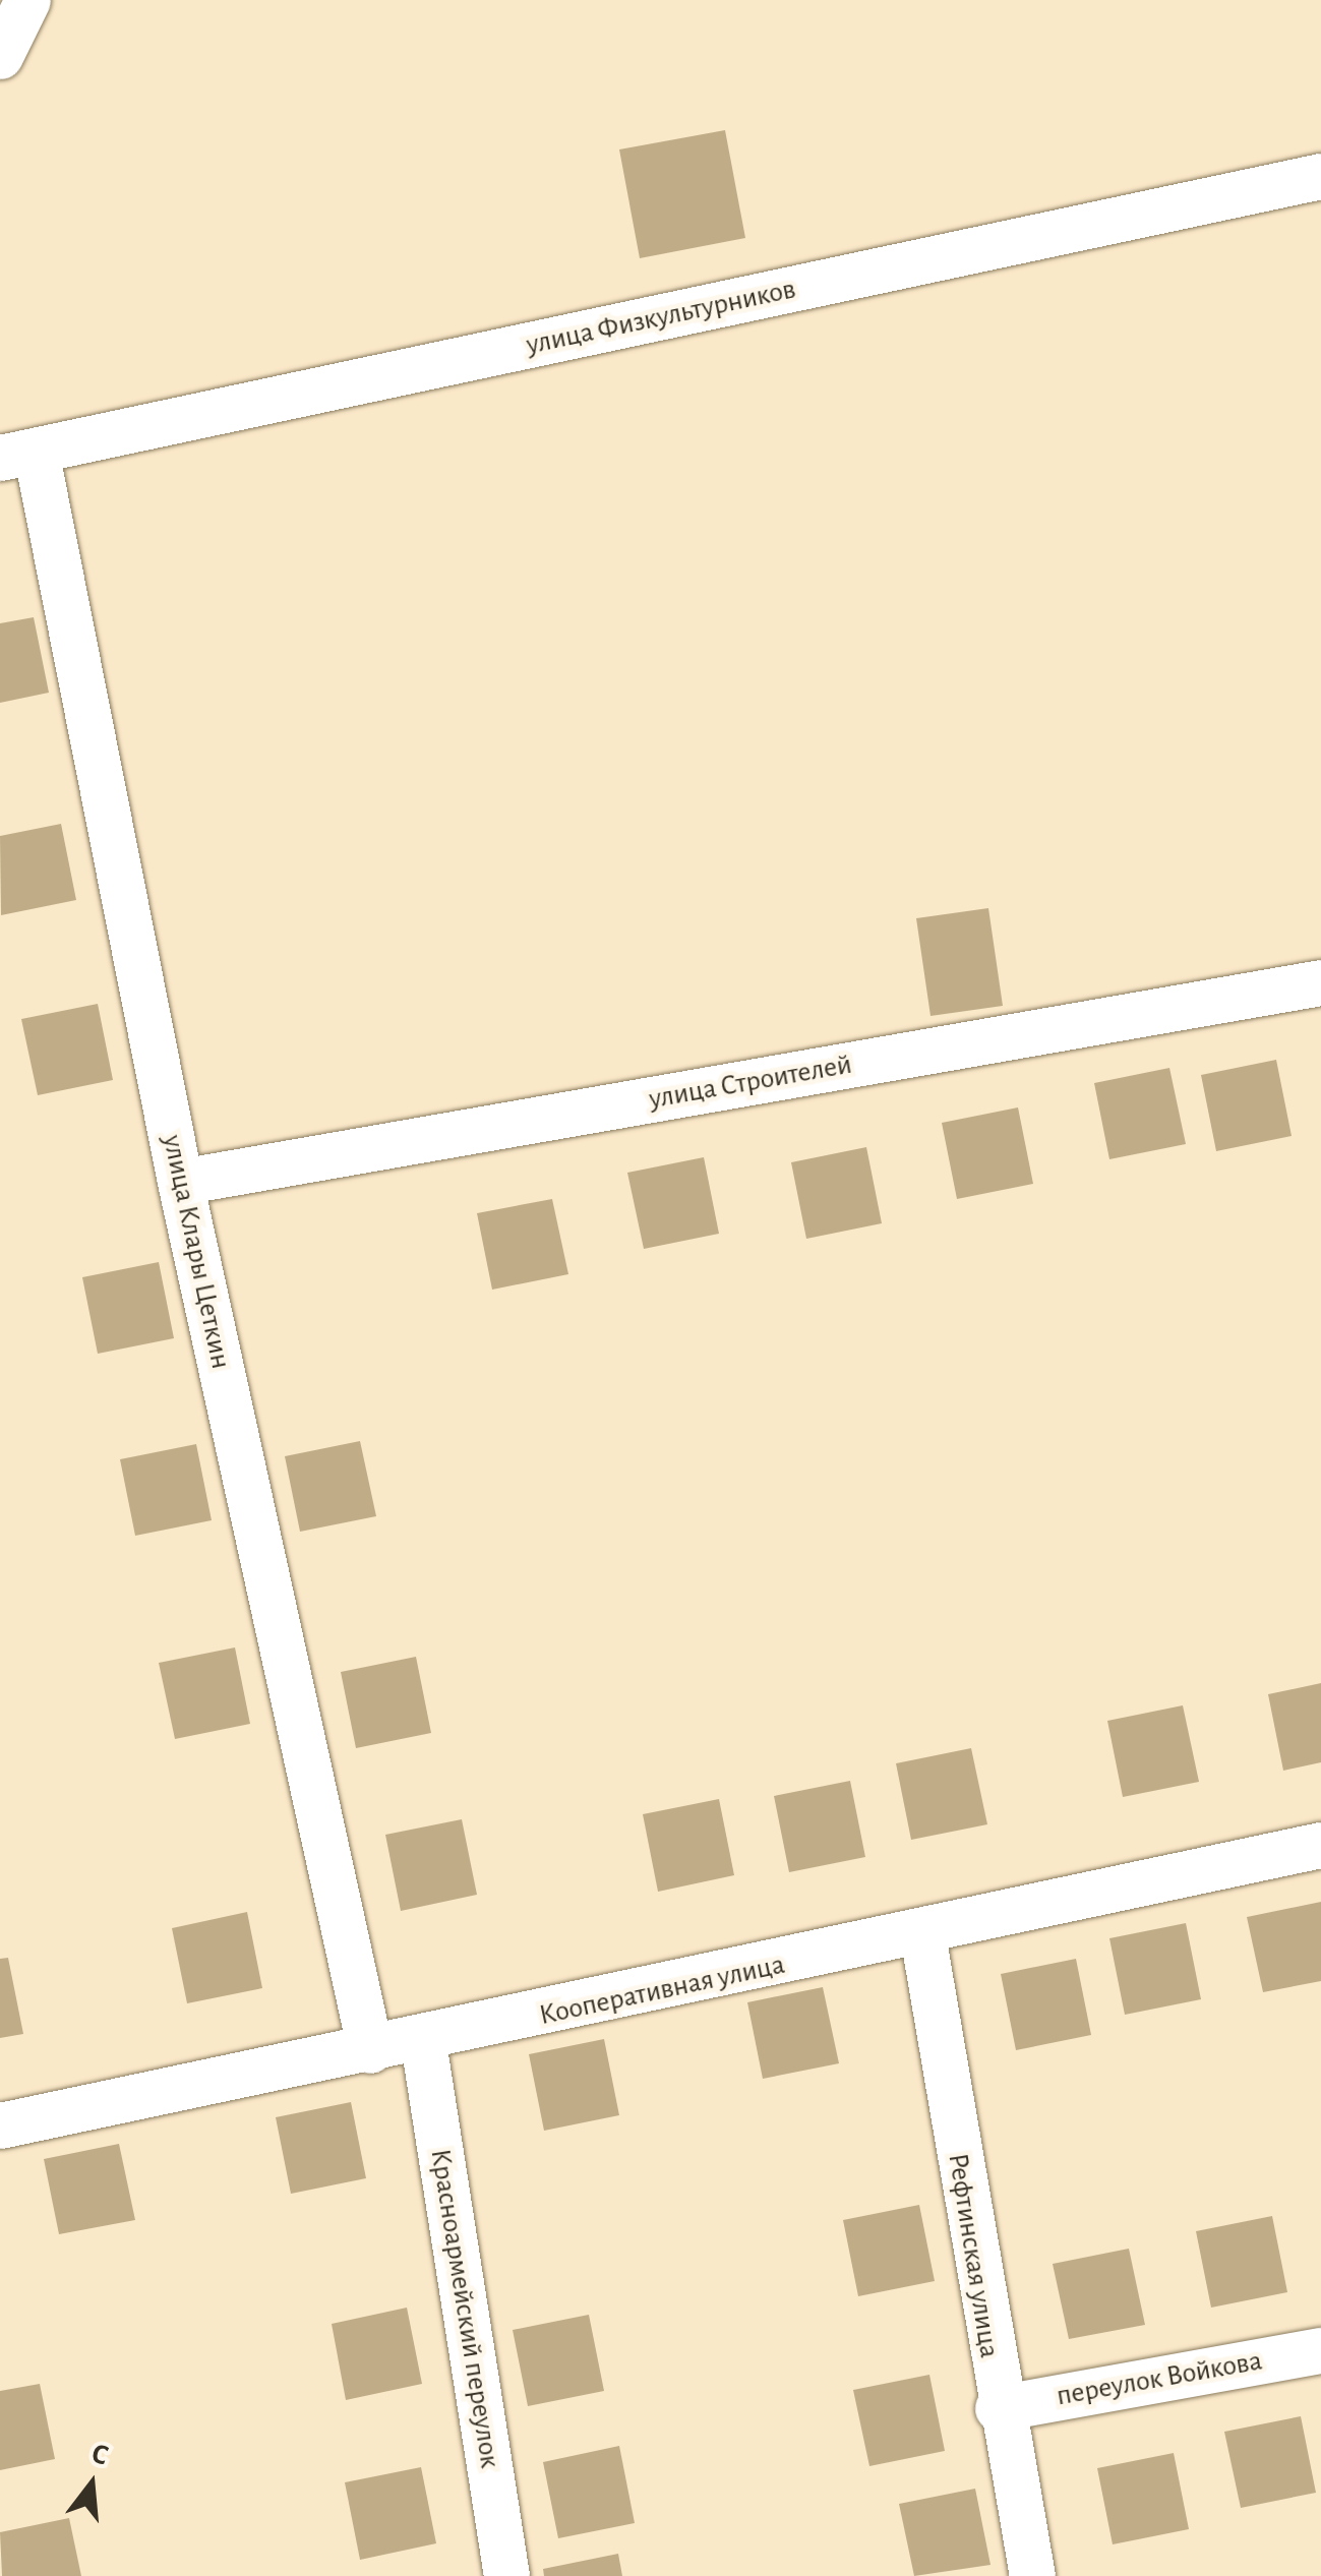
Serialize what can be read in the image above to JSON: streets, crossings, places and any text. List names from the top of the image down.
{
  "streets": {
    "street": [
      "улица Физкультурников",
      "улица Строителей",
      "улица Клары Цеткин",
      "Кооперативная улица",
      "Рефтинская улица",
      "Красноармейский переулок",
      "переулок Войкова"
    ]
  },
  "crossings": [
    ["улица Физкультурников", "улица Клары Цеткин"],
    ["улица Строителей", "улица Клары Цеткин"],
    ["улица Клары Цеткин", "Кооперативная улица"],
    ["Кооперативная улица", "Рефтинская улица"],
    ["Кооперативная улица", "Красноармейский переулок"],
    ["Рефтинская улица", "переулок Войкова"]
  ],
  "north": "top"
}
